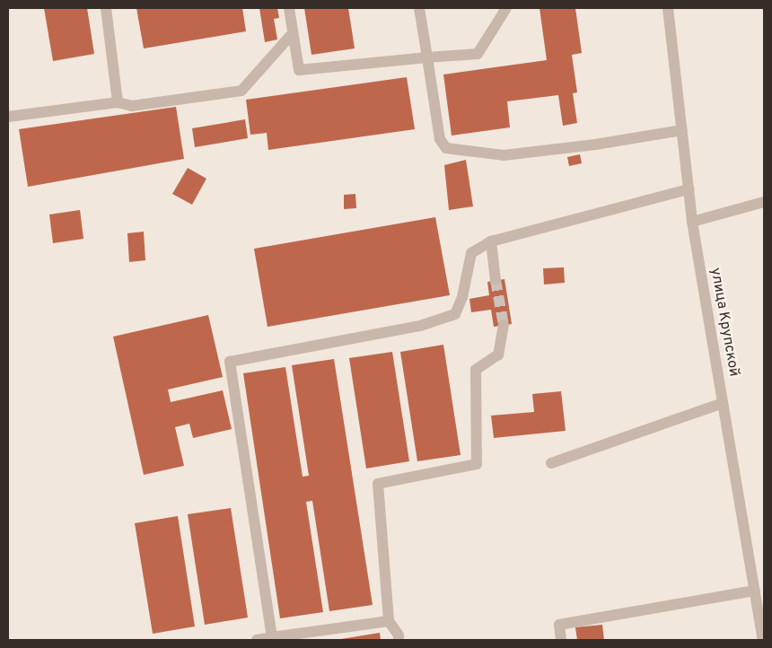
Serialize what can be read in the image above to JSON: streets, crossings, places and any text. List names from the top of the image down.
{
  "streets": {
    "street": ["улица Крупской"]
  }
}
